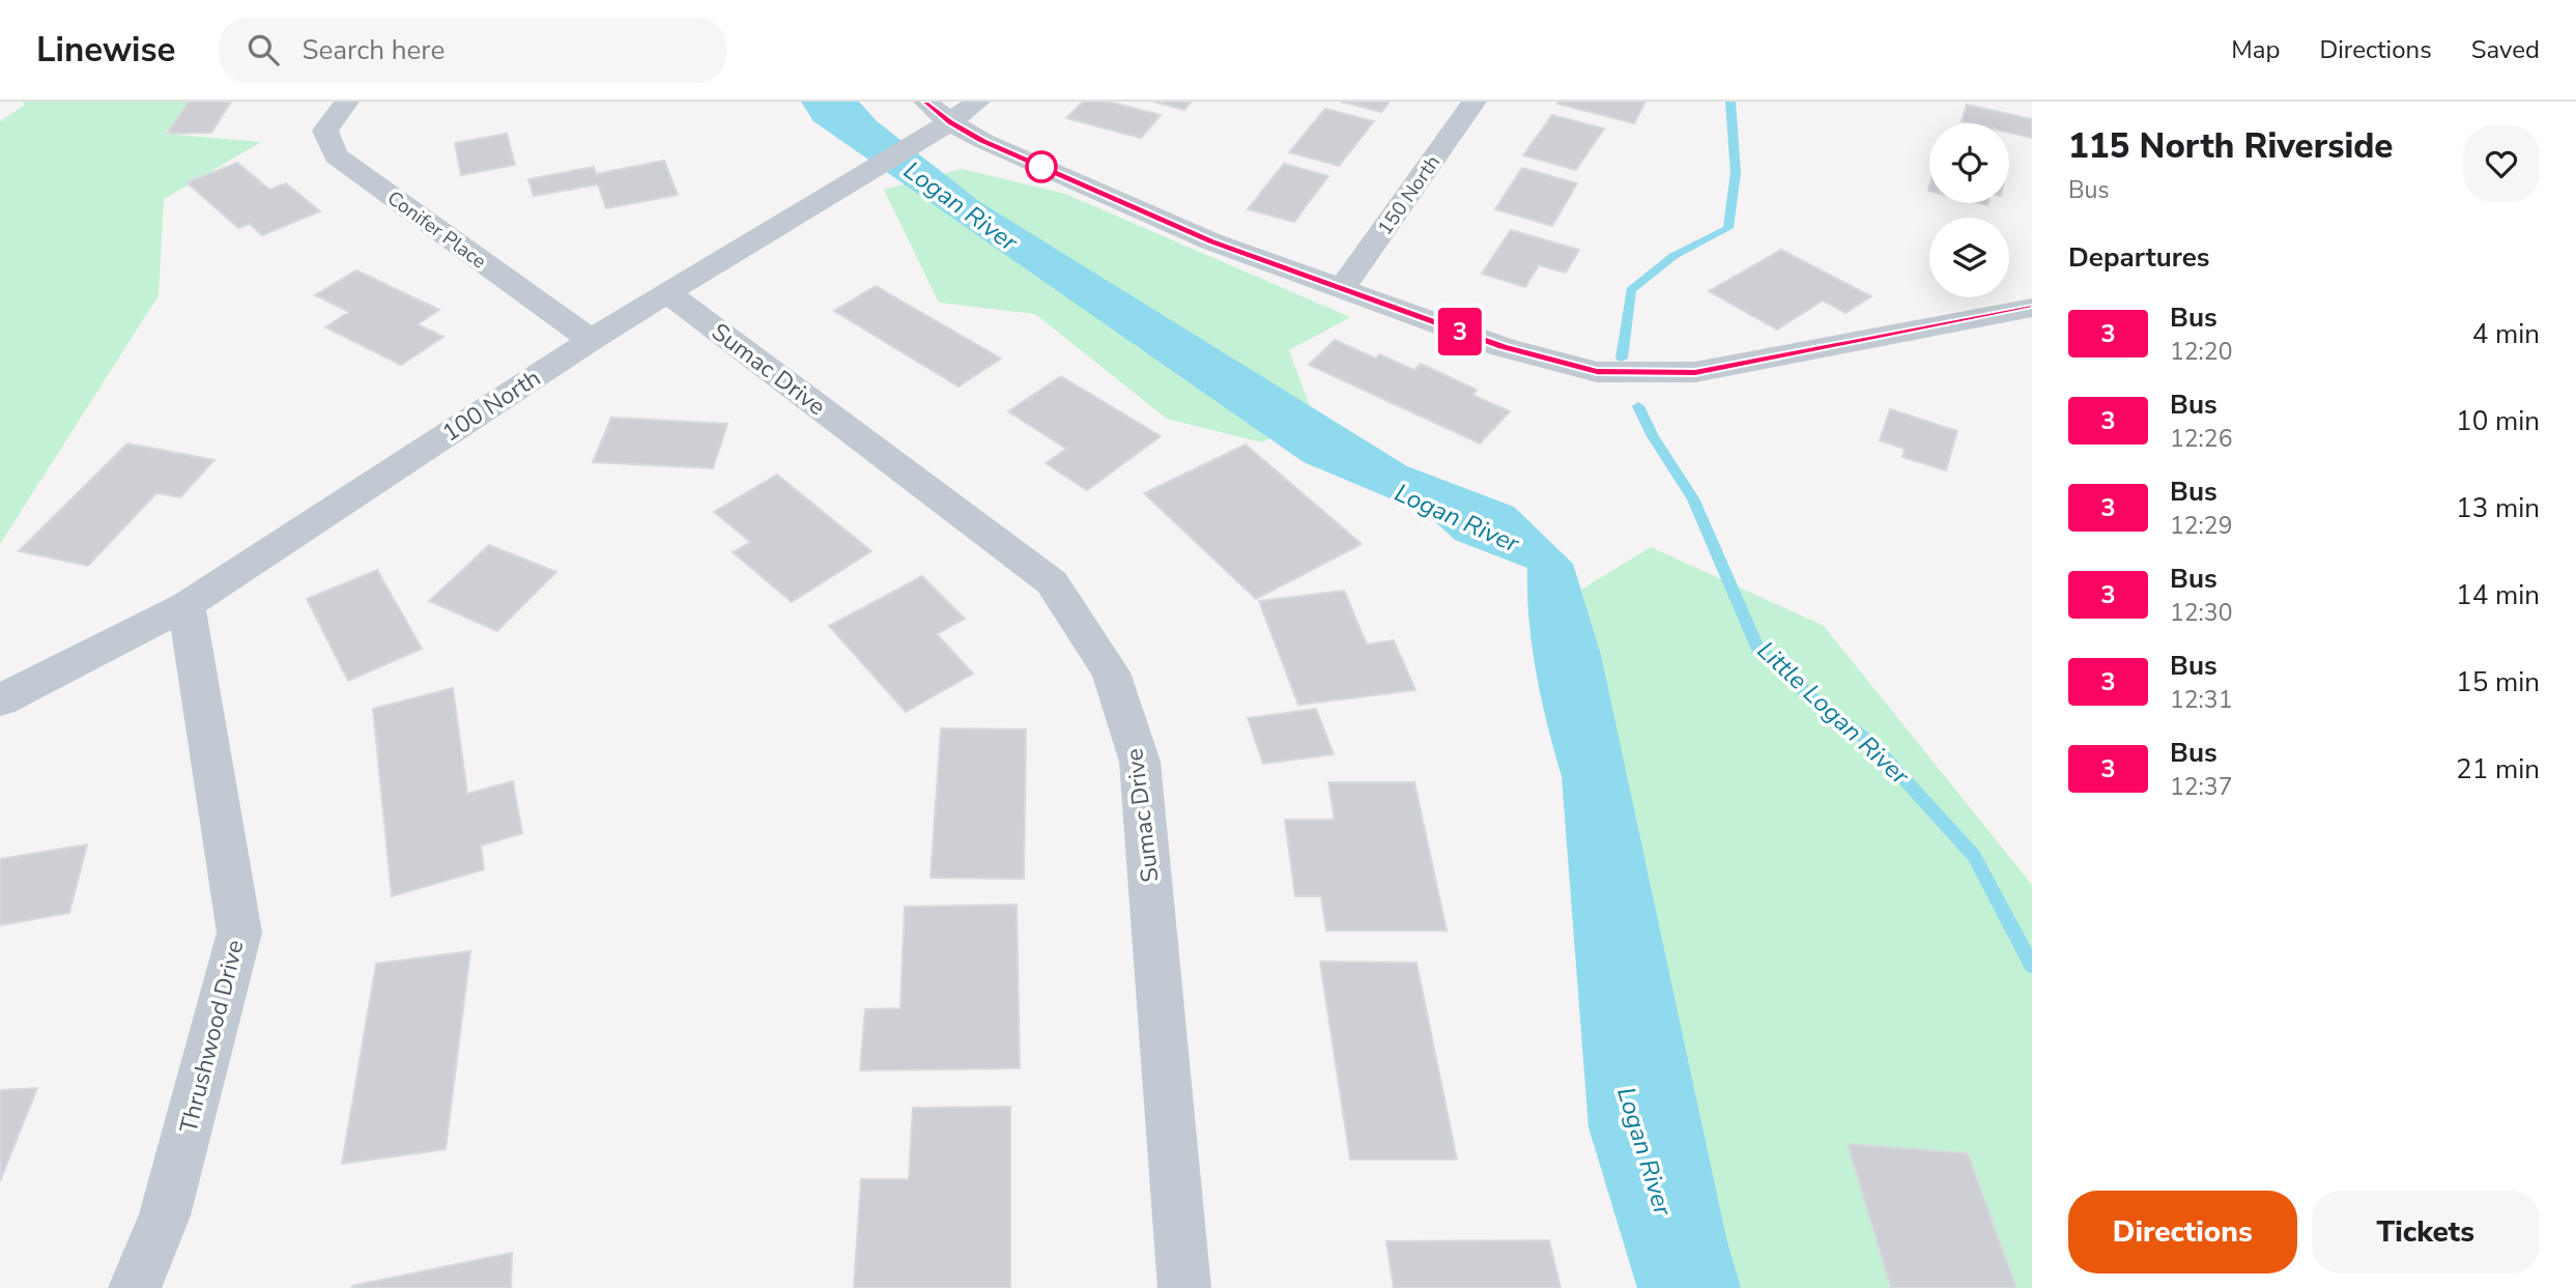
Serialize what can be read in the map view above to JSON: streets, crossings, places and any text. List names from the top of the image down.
{
  "streets": {
    "street": [
      "150 North",
      "Conifer Place",
      "Sumac Drive",
      "100 North",
      "Thrushwood Drive"
    ]
  },
  "crossings": [
    ["Conifer Place", "100 North"],
    ["Sumac Drive", "100 North"],
    ["100 North", "Thrushwood Drive"]
  ],
  "water": ["Logan River", "Little Logan River"],
  "lines": ["bus line 3"],
  "page": {
    "header": "Linewise",
    "search": "Search here",
    "nav": ["Map", "Directions", "Saved"],
    "on_map": "3",
    "heading": [
      ["115 North Riverside", "Bus"],
      "Departures"
    ],
    "list": [
      {
        "mark": "3",
        "name": "Bus",
        "note": "12:20",
        "value": "4 min"
      },
      {
        "mark": "3",
        "name": "Bus",
        "note": "12:26",
        "value": "10 min"
      },
      {
        "mark": "3",
        "name": "Bus",
        "note": "12:29",
        "value": "13 min"
      },
      {
        "mark": "3",
        "name": "Bus",
        "note": "12:30",
        "value": "14 min"
      },
      {
        "mark": "3",
        "name": "Bus",
        "note": "12:31",
        "value": "15 min"
      },
      {
        "mark": "3",
        "name": "Bus",
        "note": "12:37",
        "value": "21 min"
      }
    ],
    "buttons": ["Directions", "Tickets"]
  }
}
